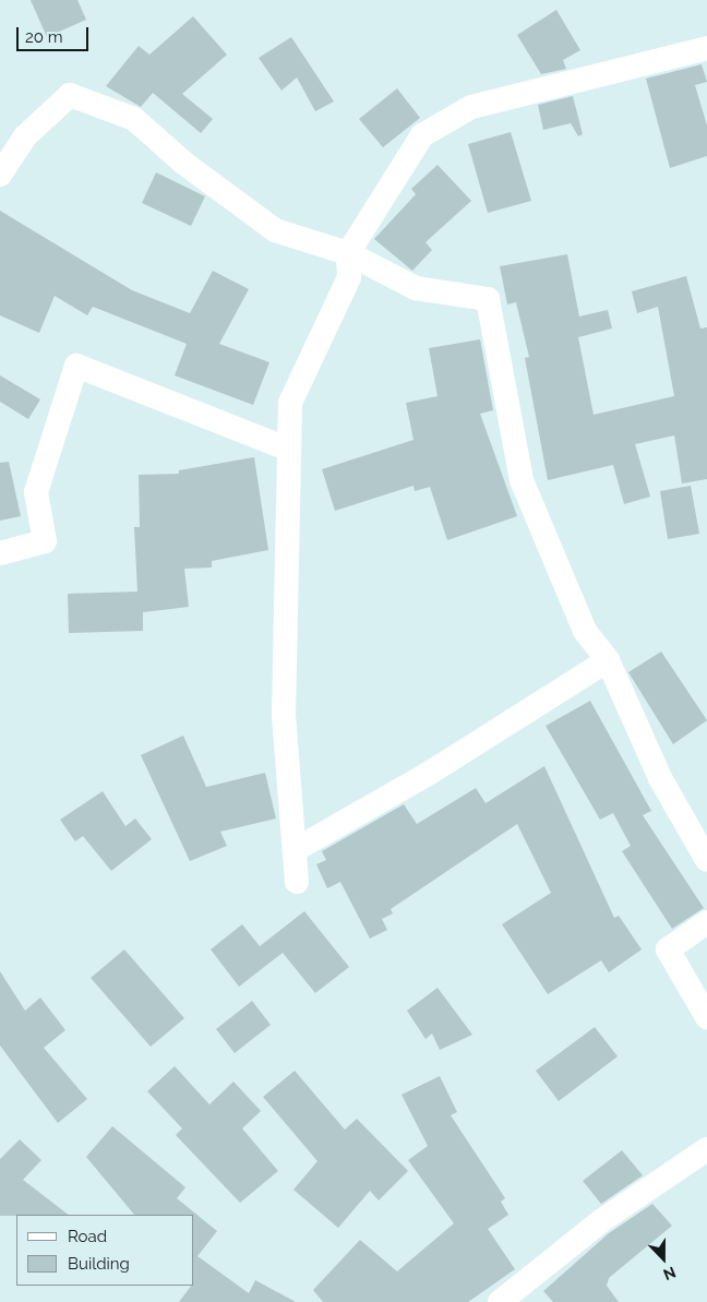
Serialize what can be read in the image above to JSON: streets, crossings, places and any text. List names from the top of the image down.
{
  "legend": ["Road", "Building"],
  "scale_bar": "20 m",
  "north": "bottom"
}
